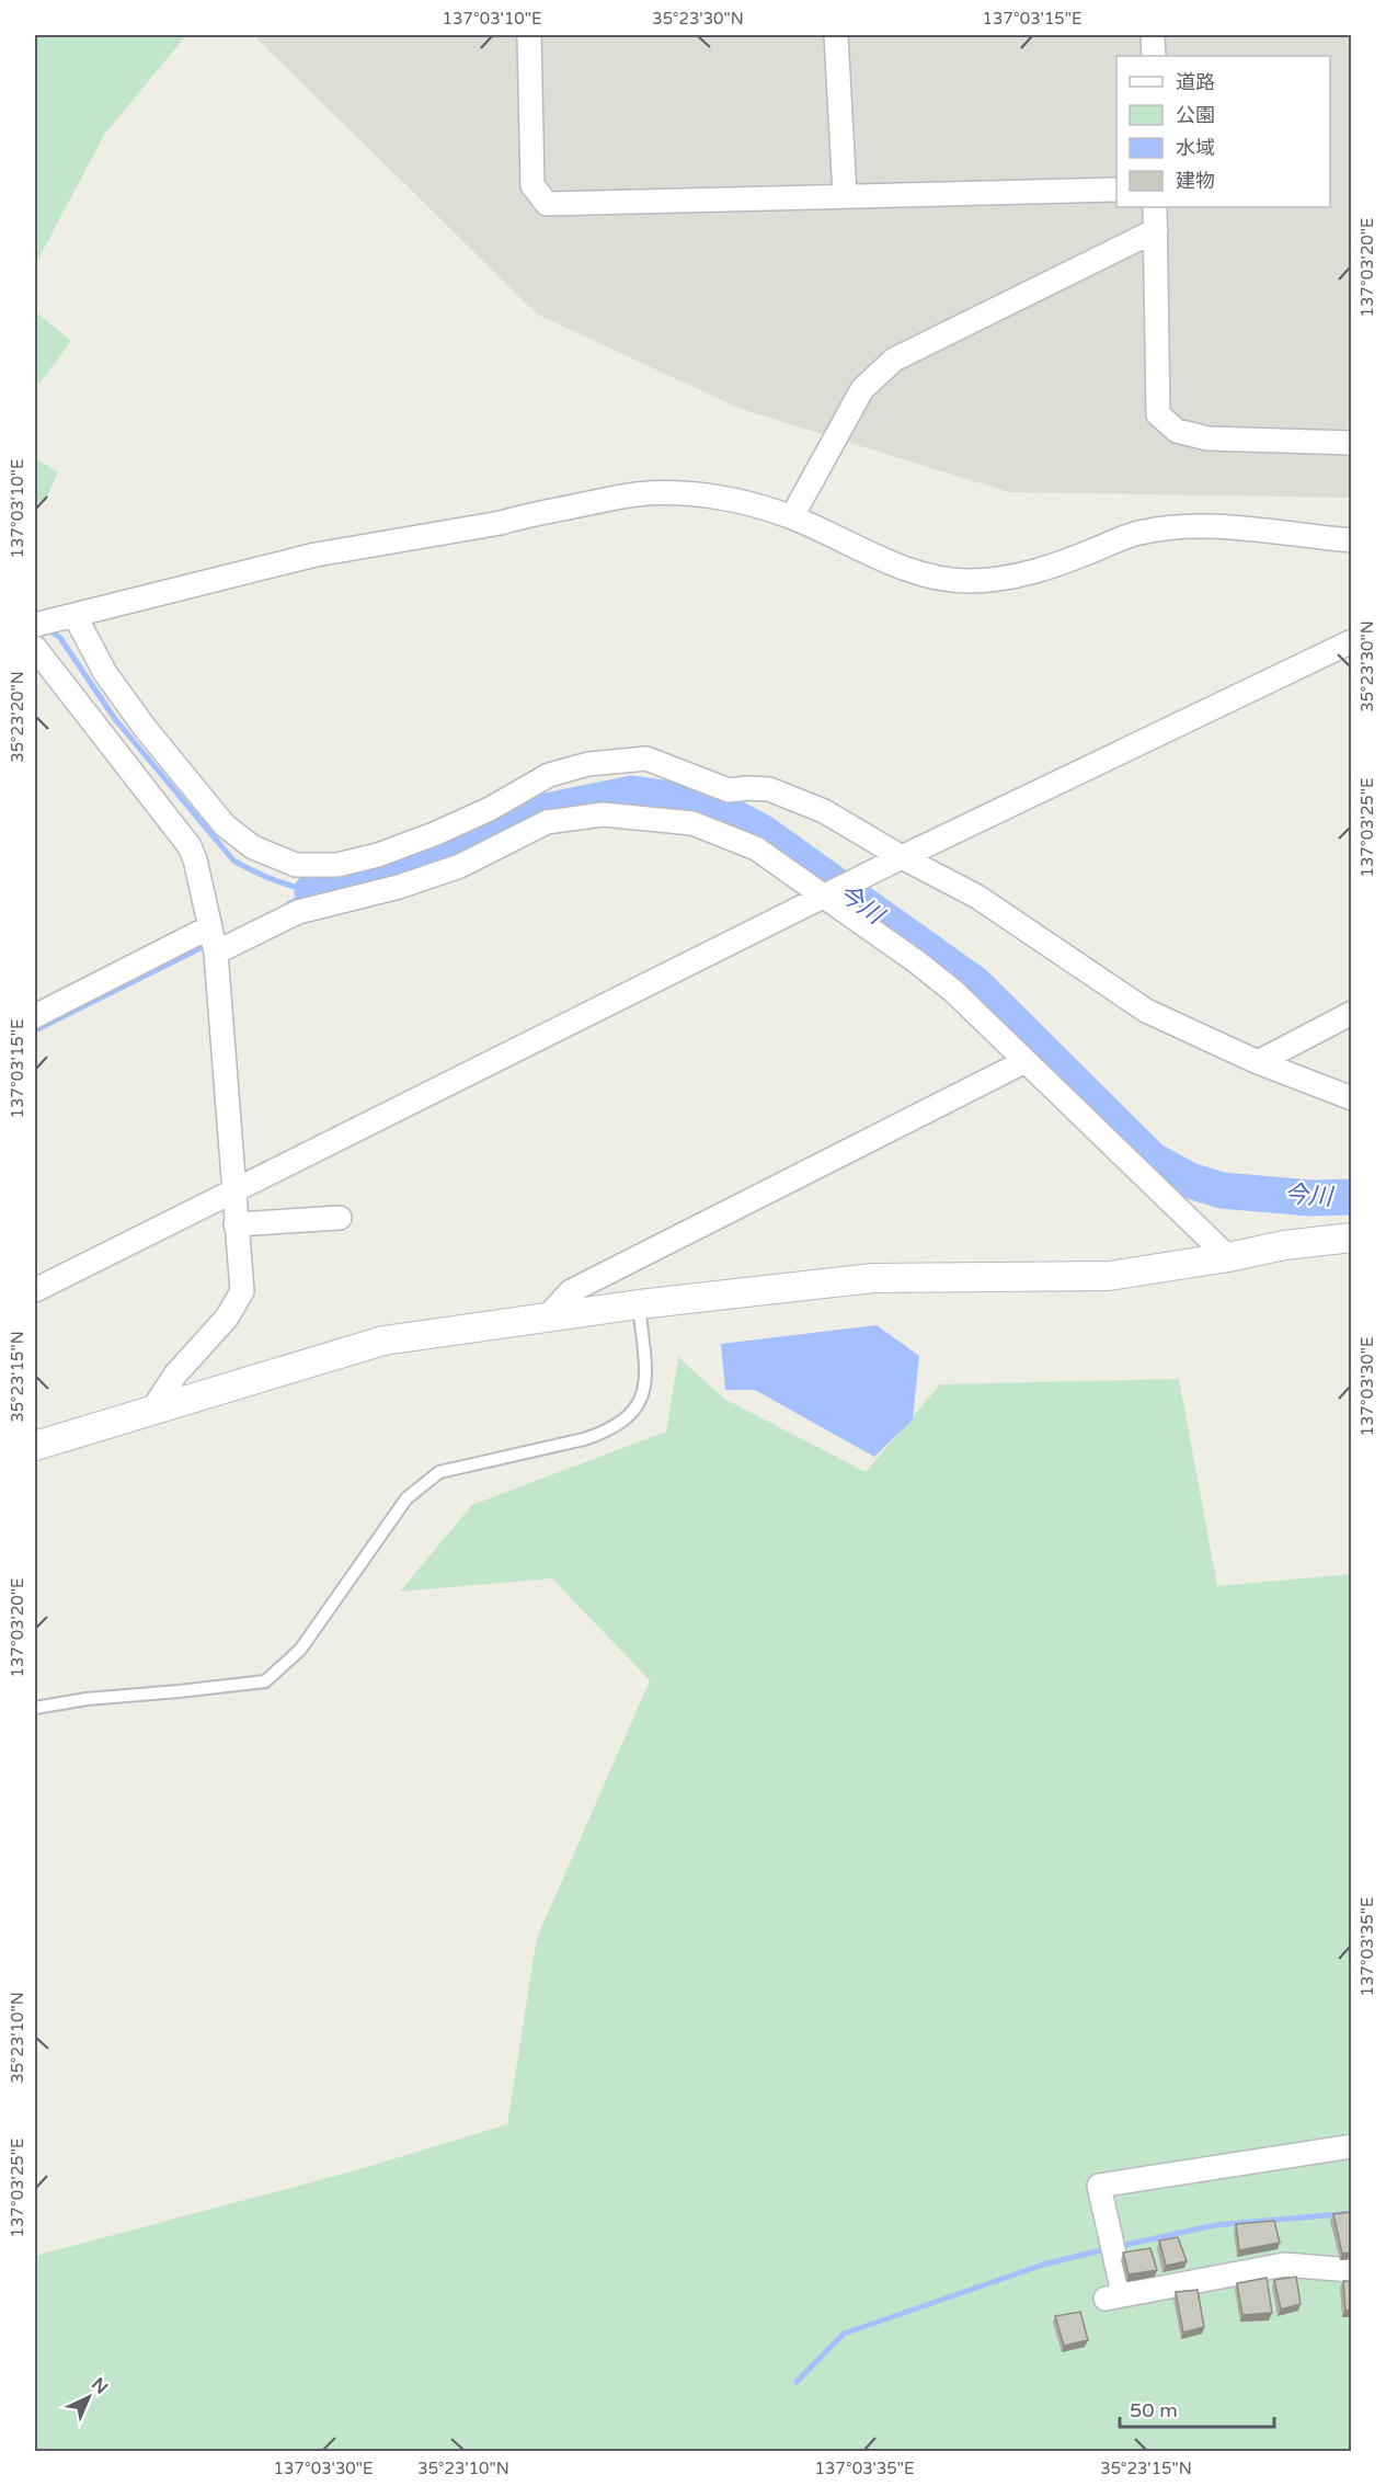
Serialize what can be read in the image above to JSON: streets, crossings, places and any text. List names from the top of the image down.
{
  "water": ["今川"],
  "legend": [
    "道路",
    "公園",
    "水域",
    "建物"
  ],
  "scale_bar": "50 m",
  "north": "top right",
  "coordinates": [
    "137°03'10\"E",
    "35°23'30\"N",
    "137°03'15\"E",
    "137°03'20\"E",
    "35°23'20\"N",
    "137°03'25\"E",
    "35°23'15\"N",
    "137°03'30\"E",
    "137°03'35\"E",
    "35°23'10\"N"
  ]
}
